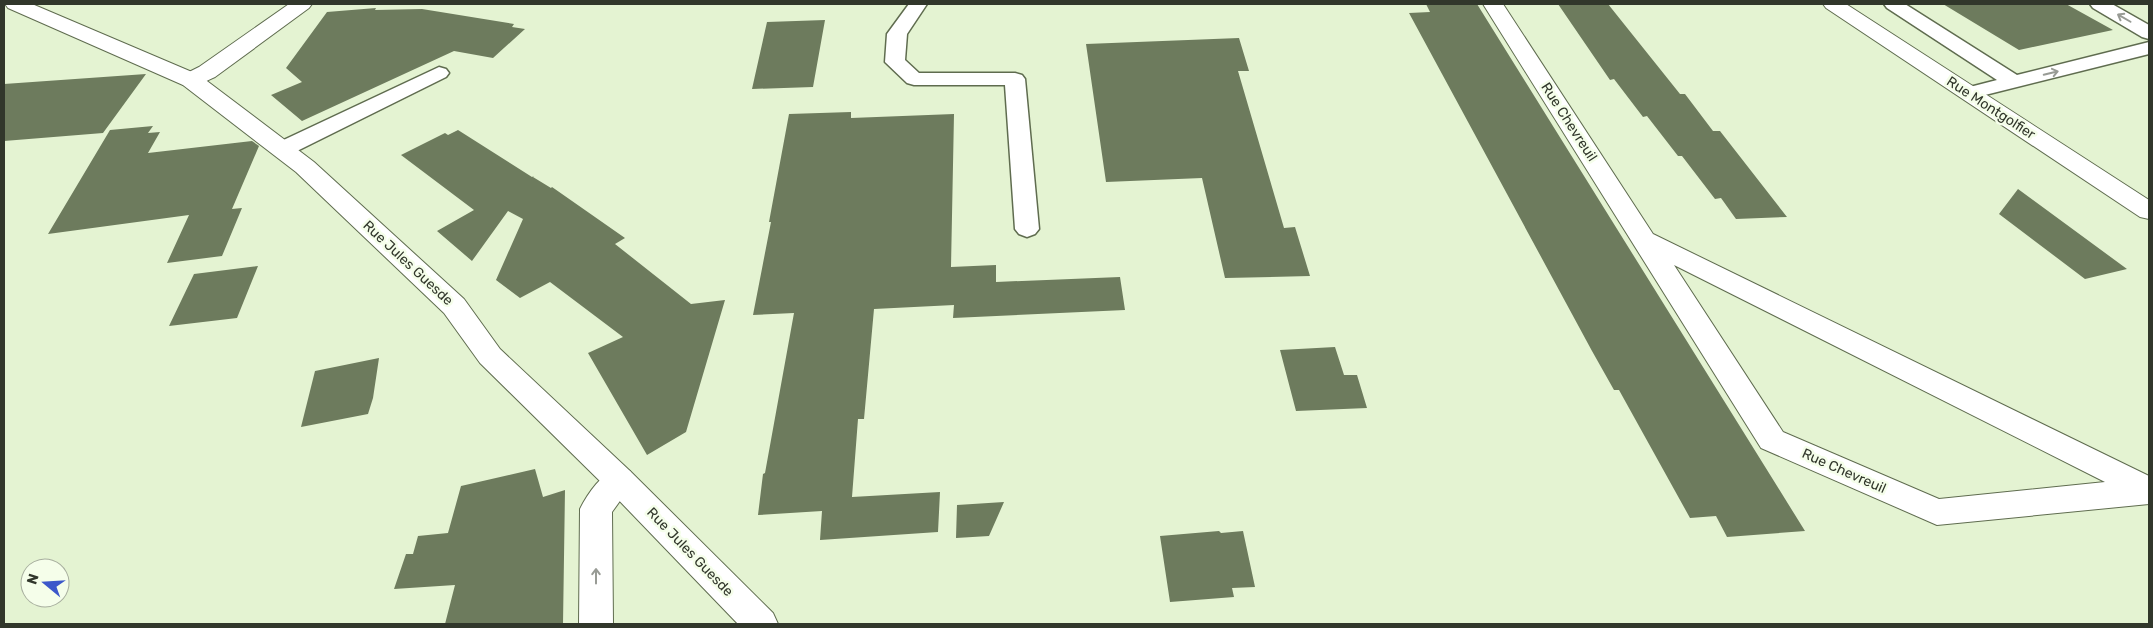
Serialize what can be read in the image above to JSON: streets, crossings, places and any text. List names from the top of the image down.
{
  "streets": {
    "street": ["Rue Montgolfier", "Rue Chevreuil", "Rue Jules Guesde"]
  },
  "north": "left"
}
